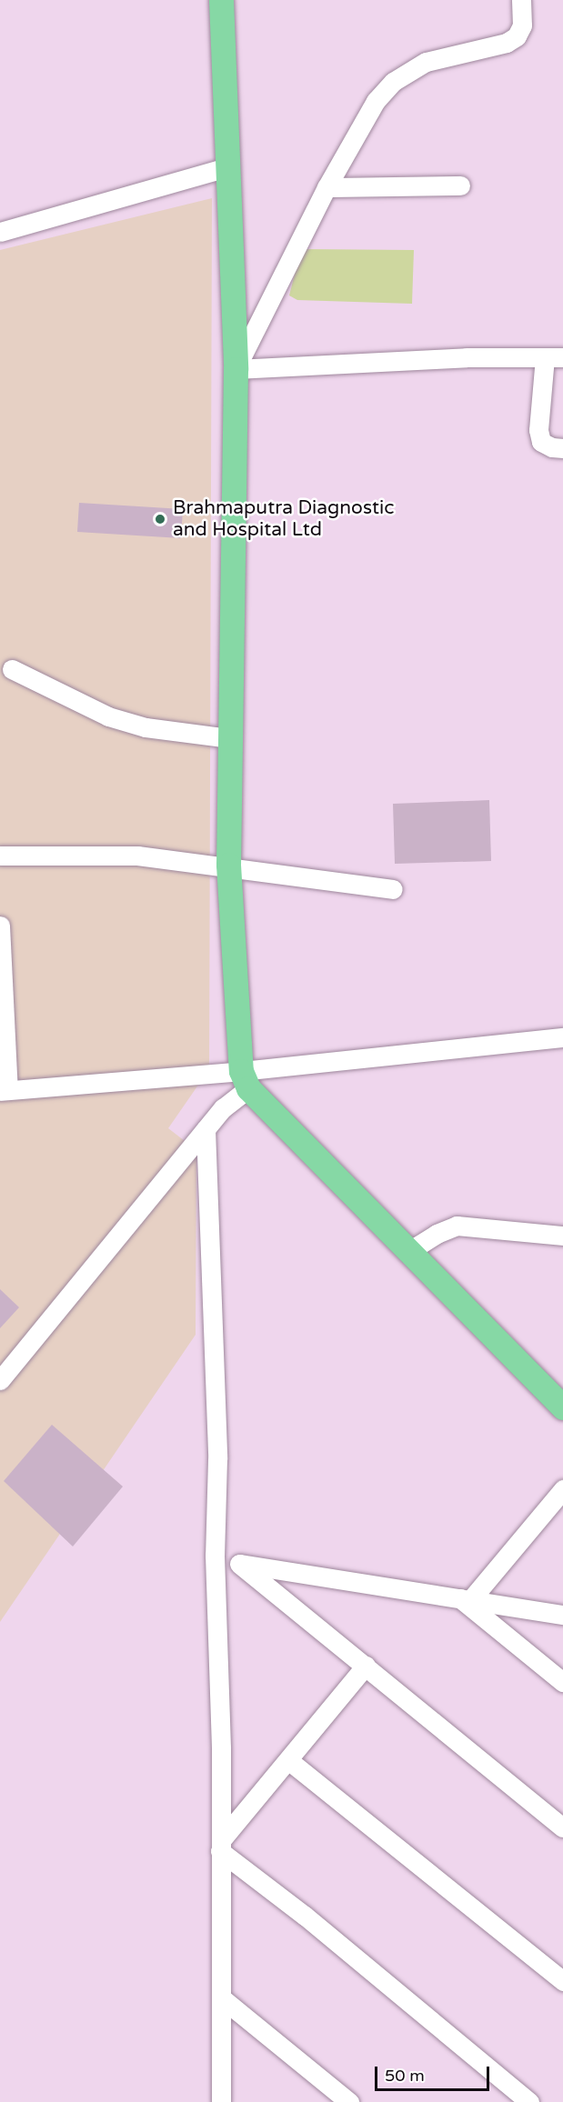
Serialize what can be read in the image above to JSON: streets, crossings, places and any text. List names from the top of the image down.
{
  "places": ["Brahmaputra Diagnostic and Hospital Ltd"],
  "scale_bar": "50 m"
}
